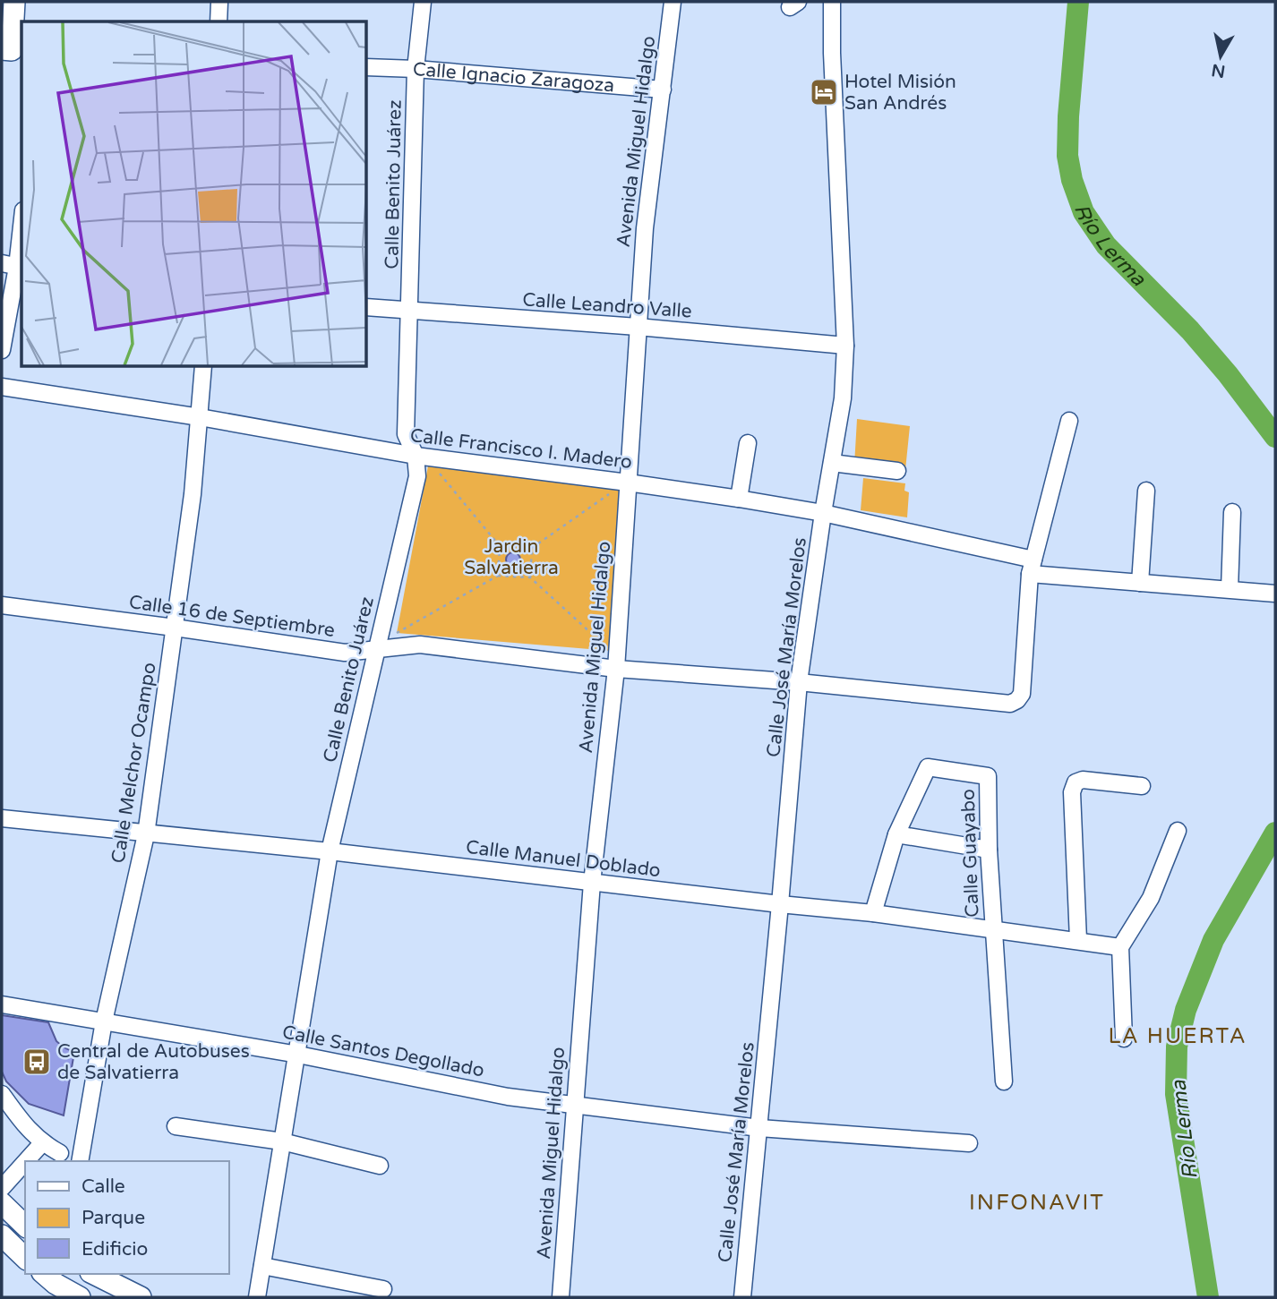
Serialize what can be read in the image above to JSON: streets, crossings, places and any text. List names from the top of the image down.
{
  "streets": {
    "street": [
      "Calle Ignacio Zaragoza",
      "Avenida Miguel Hidalgo",
      "Calle Benito Juárez",
      "Calle Leandro Valle",
      "Calle Francisco I. Madero",
      "Calle 16 de Septiembre",
      "Calle José María Morelos",
      "Calle Melchor Ocampo",
      "Calle Guayabo",
      "Calle Manuel Doblado",
      "Calle Santos Degollado"
    ]
  },
  "crossings": [
    ["Calle Ignacio Zaragoza", "Avenida Miguel Hidalgo"],
    ["Calle Ignacio Zaragoza", "Calle Benito Juárez"],
    ["Avenida Miguel Hidalgo", "Calle Leandro Valle"],
    ["Avenida Miguel Hidalgo", "Calle Francisco I. Madero"],
    ["Avenida Miguel Hidalgo", "Calle 16 de Septiembre"],
    ["Avenida Miguel Hidalgo", "Calle Manuel Doblado"],
    ["Avenida Miguel Hidalgo", "Calle Santos Degollado"],
    ["Calle Benito Juárez", "Calle Leandro Valle"],
    ["Calle Benito Juárez", "Calle Francisco I. Madero"],
    ["Calle Benito Juárez", "Calle 16 de Septiembre"],
    ["Calle Benito Juárez", "Calle Manuel Doblado"],
    ["Calle Benito Juárez", "Calle Santos Degollado"],
    ["Calle Leandro Valle", "Calle José María Morelos"],
    ["Calle Francisco I. Madero", "Calle 16 de Septiembre"],
    ["Calle Francisco I. Madero", "Calle José María Morelos"],
    ["Calle Francisco I. Madero", "Calle Melchor Ocampo"],
    ["Calle 16 de Septiembre", "Calle José María Morelos"],
    ["Calle 16 de Septiembre", "Calle Melchor Ocampo"],
    ["Calle José María Morelos", "Calle Manuel Doblado"],
    ["Calle José María Morelos", "Calle Santos Degollado"],
    ["Calle Melchor Ocampo", "Calle Manuel Doblado"],
    ["Calle Melchor Ocampo", "Calle Santos Degollado"],
    ["Calle Guayabo", "Calle Manuel Doblado"]
  ],
  "districts": ["LA HUERTA", "INFONAVIT"],
  "water": ["Río Lerma"],
  "parks": ["Jardin Salvatierra"],
  "places": {
    "hotel": ["Hotel Misión San Andrés"],
    "bus stop": ["Central de Autobuses de Salvatierra"]
  },
  "legend": ["Calle", "Parque", "Edificio"],
  "north": "bottom"
}
